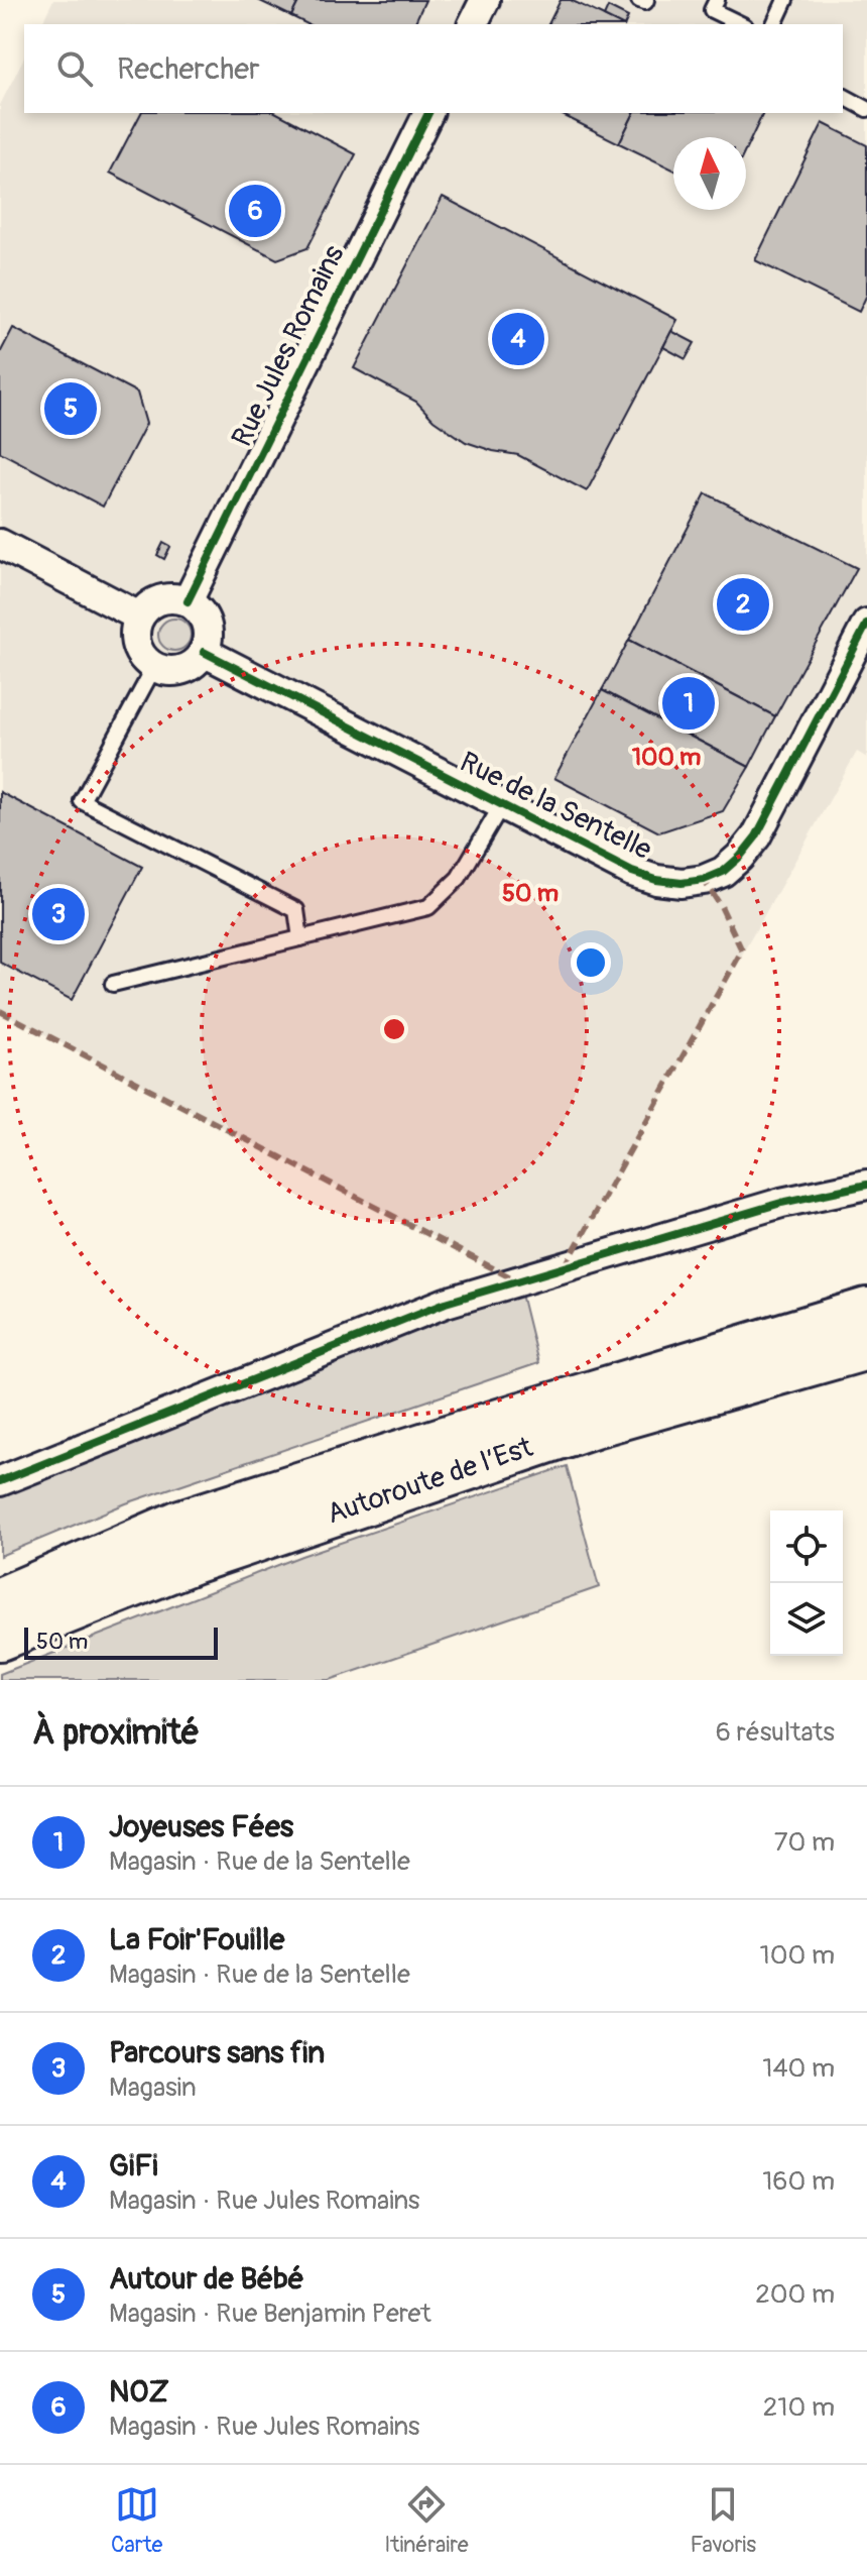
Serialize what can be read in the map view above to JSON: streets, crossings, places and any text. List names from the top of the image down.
{
  "streets": {
    "highway": ["Autoroute de l’Est"],
    "street": ["Rue Jules Romains", "Rue de la Sentelle"]
  },
  "crossings": [
    ["Rue Jules Romains", "Rue de la Sentelle"]
  ],
  "scale_bar": "50 m",
  "north": "top",
  "page": {
    "search": "Rechercher",
    "pins": [
      "6",
      "4",
      "5",
      "2",
      "1",
      "3"
    ],
    "scale": "50 m",
    "heading": ["À proximité", "6 résultats"],
    "list": [
      {
        "mark": "1",
        "name": "Joyeuses Fées",
        "note": "Magasin · Rue de la Sentelle",
        "value": "70 m"
      },
      {
        "mark": "2",
        "name": "La Foir'Fouille",
        "note": "Magasin · Rue de la Sentelle",
        "value": "100 m"
      },
      {
        "mark": "3",
        "name": "Parcours sans fin",
        "note": "Magasin",
        "value": "140 m"
      },
      {
        "mark": "4",
        "name": "GiFi",
        "note": "Magasin · Rue Jules Romains",
        "value": "160 m"
      },
      {
        "mark": "5",
        "name": "Autour de Bébé",
        "note": "Magasin · Rue Benjamin Peret",
        "value": "200 m"
      },
      {
        "mark": "6",
        "name": "NOZ",
        "note": "Magasin · Rue Jules Romains",
        "value": "210 m"
      }
    ],
    "nav": ["Carte", "Itinéraire", "Favoris"]
  },
  "rings": ["100 m", "50 m"]
}
